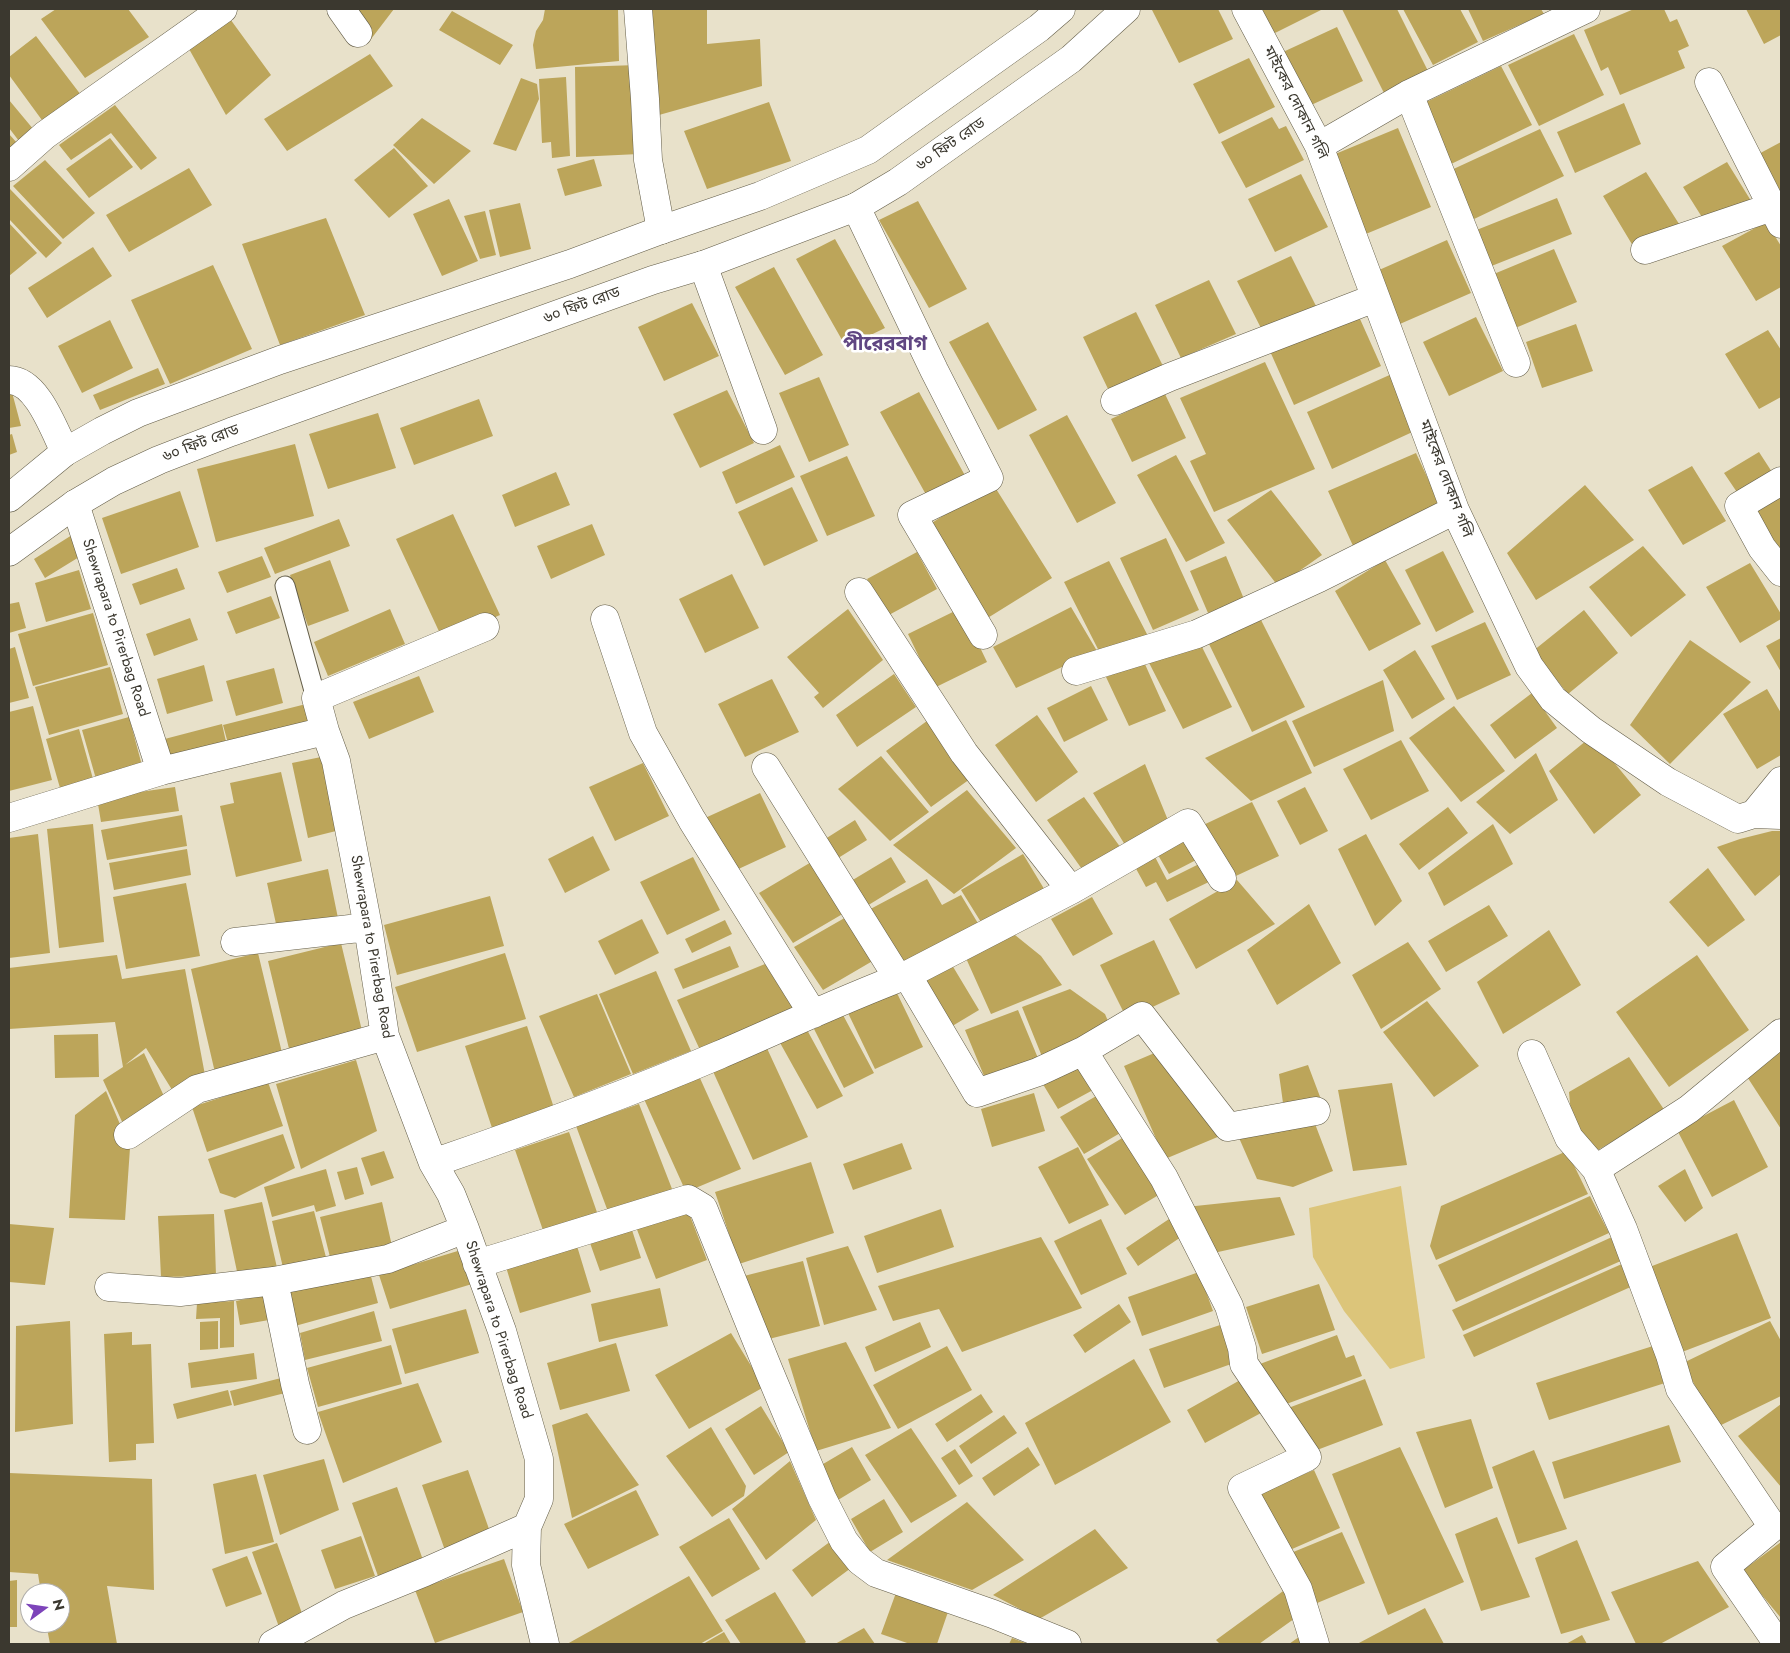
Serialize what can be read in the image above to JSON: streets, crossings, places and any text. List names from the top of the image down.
{
  "streets": {
    "street": ["মাইকের দোকান গলি", "৬০ ফিট রোড", "Shewrapara to Pirerbag Road"]
  },
  "crossings": [
    ["৬০ ফিট রোড", "Shewrapara to Pirerbag Road"]
  ],
  "districts": ["পীরেরবাগ"],
  "north": "right"
}
